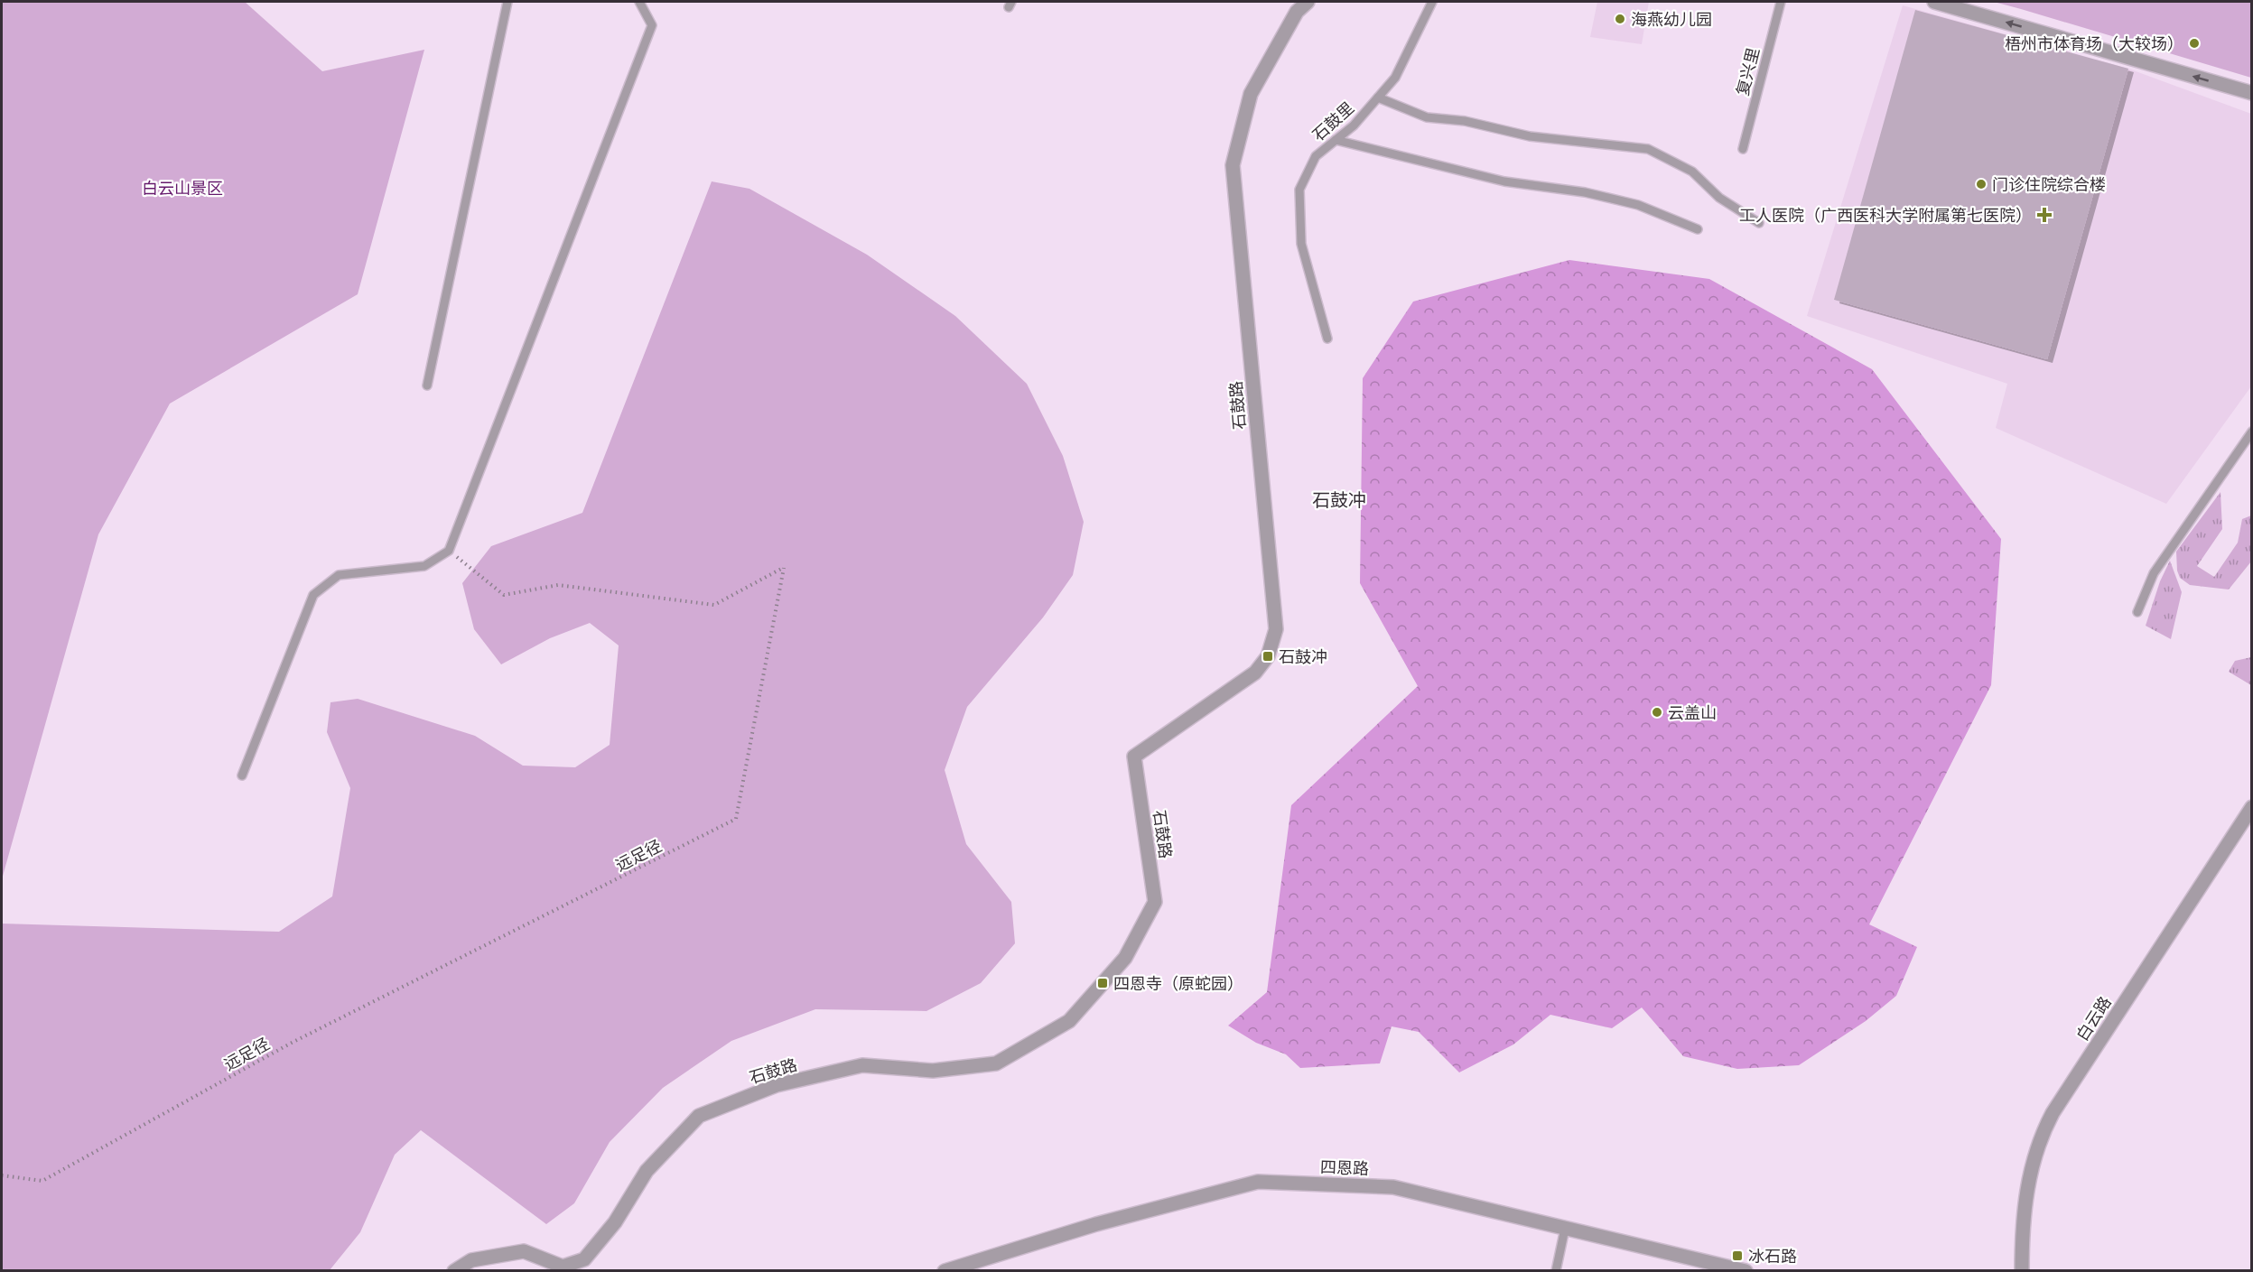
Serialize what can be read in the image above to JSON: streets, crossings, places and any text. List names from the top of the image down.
{
  "streets": {
    "street": ["石鼓路", "白云路", "四恩路"],
    "lane": ["复兴里", "石鼓里"],
    "path": ["远足径"]
  },
  "districts": ["石鼓冲"],
  "parks": ["白云山景区"],
  "places": {
    "other": [
      "海燕幼儿园",
      "梧州市体育场（大较场）",
      "门诊住院综合楼",
      "云盖山"
    ],
    "health": ["工人医院（广西医科大学附属第七医院）"],
    "transit": ["石鼓冲", "四恩寺（原蛇园）", "冰石路"]
  }
}
